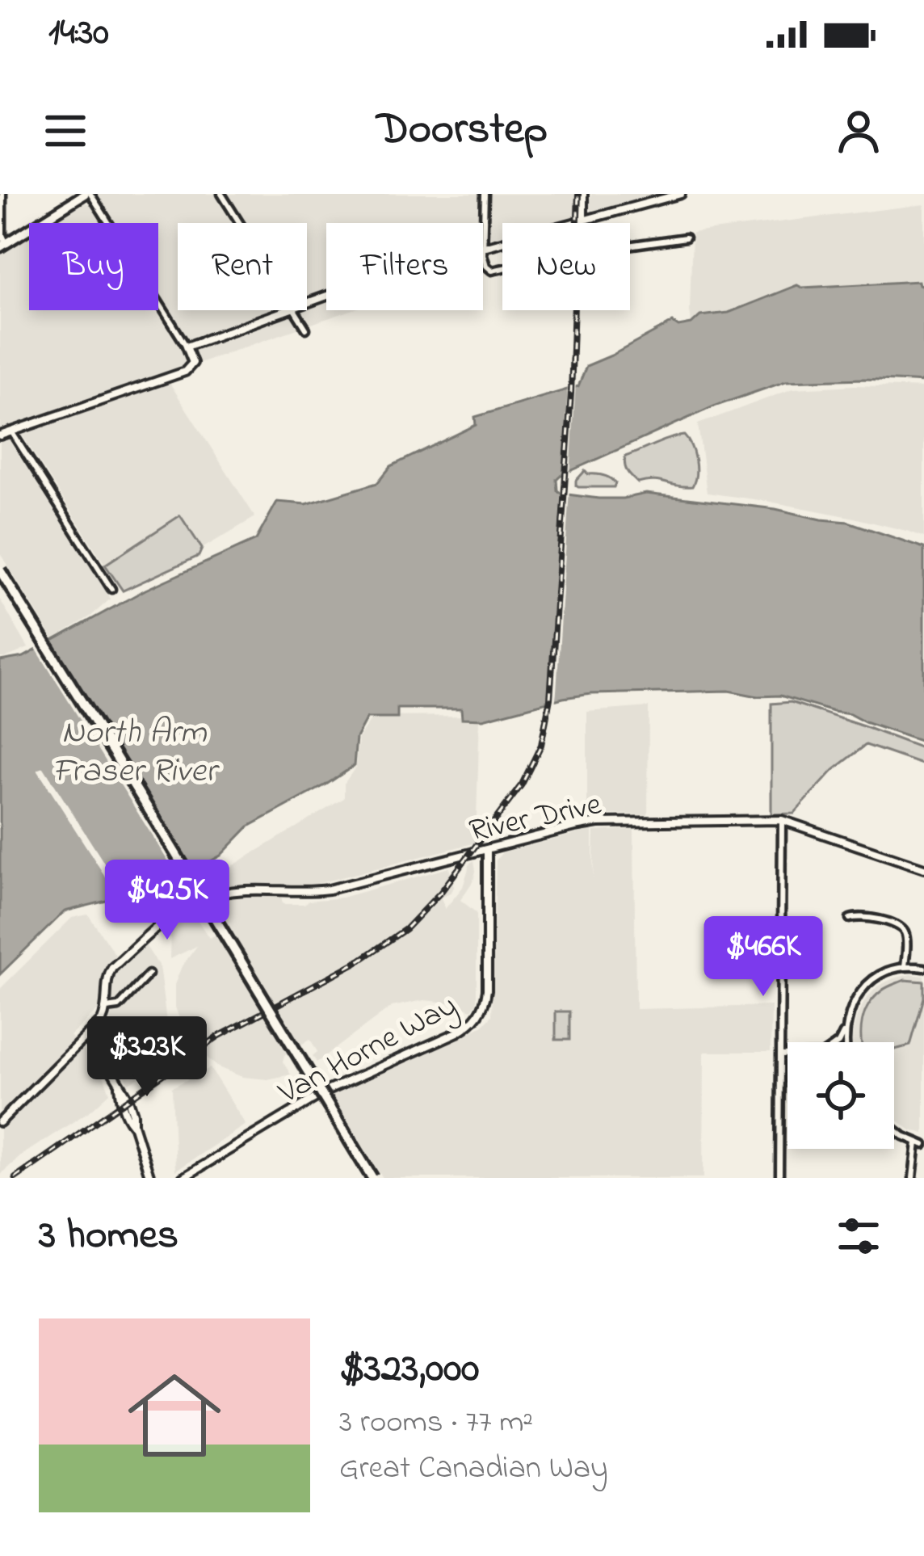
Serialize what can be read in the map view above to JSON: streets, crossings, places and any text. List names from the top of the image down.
{
  "streets": {
    "street": ["River Drive", "Van Horne Way"]
  },
  "crossings": [
    ["River Drive", "Van Horne Way"]
  ],
  "water": ["North Arm Fraser River"],
  "page": {
    "status": "14:30",
    "header": "Doorstep",
    "chip": [
      "Buy",
      "Rent",
      "Filters",
      "New"
    ],
    "price": ["$425K", "$466K", "$323K"],
    "heading": "3 homes",
    "list": [
      {
        "name": "$323,000",
        "note": "3 rooms · 77 m² · Great Canadian Way"
      }
    ]
  }
}
